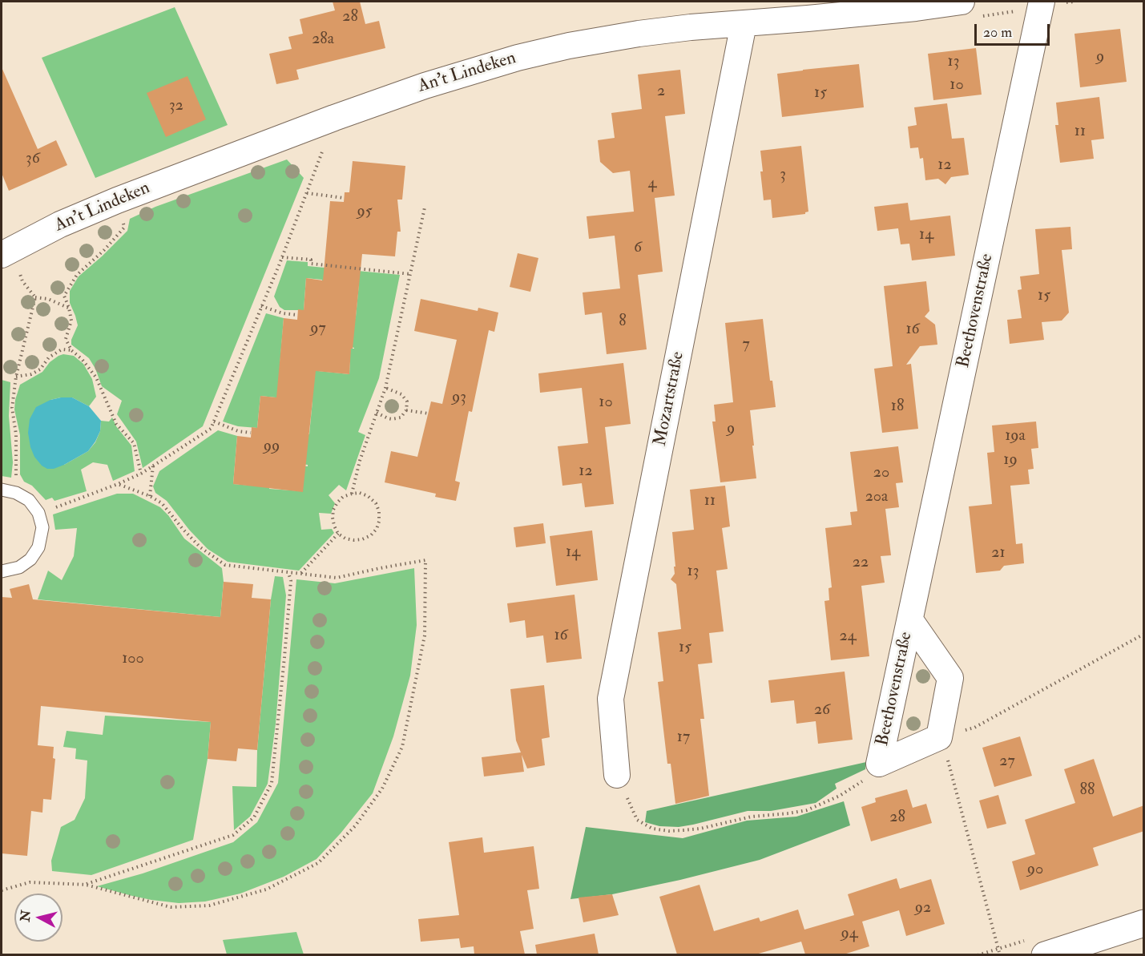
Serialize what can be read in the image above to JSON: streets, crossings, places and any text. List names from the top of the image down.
{
  "streets": {
    "street": ["An't Lindeken", "Beethovenstraße", "Mozartstraße"]
  },
  "crossings": [
    ["An't Lindeken", "Mozartstraße"]
  ],
  "house_numbers": [
    "28",
    "28a",
    "9",
    "13",
    "10",
    "2",
    "15",
    "32",
    "11",
    "36",
    "12",
    "3",
    "4",
    "95",
    "14",
    "6",
    "15",
    "8",
    "97",
    "16",
    "7",
    "93",
    "10",
    "18",
    "9",
    "19a",
    "99",
    "19",
    "12",
    "20",
    "20a",
    "11",
    "14",
    "21",
    "22",
    "13",
    "16",
    "24",
    "15",
    "100",
    "26",
    "17",
    "27",
    "88",
    "28",
    "90",
    "92",
    "94"
  ],
  "scale_bar": "20 m",
  "north": "left"
}
